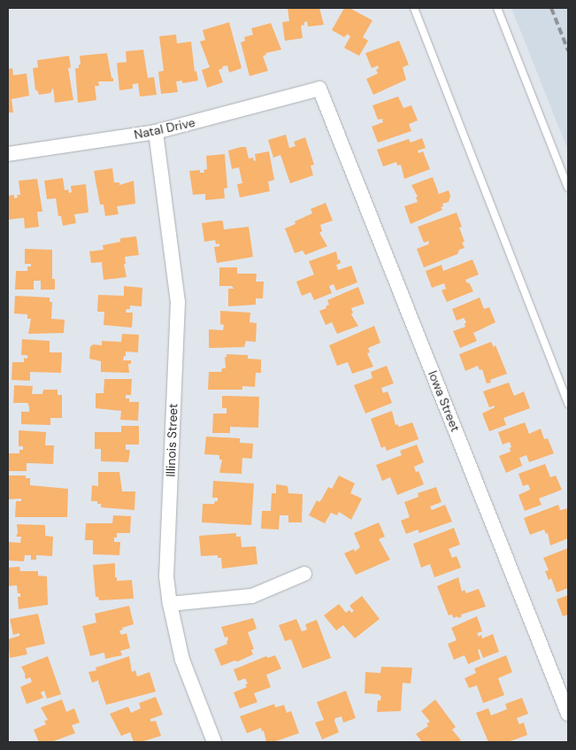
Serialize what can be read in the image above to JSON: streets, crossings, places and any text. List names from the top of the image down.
{
  "streets": {
    "street": ["Natal Drive", "Iowa Street", "Illinois Street"]
  },
  "crossings": [
    ["Natal Drive", "Iowa Street"],
    ["Natal Drive", "Illinois Street"]
  ]
}
